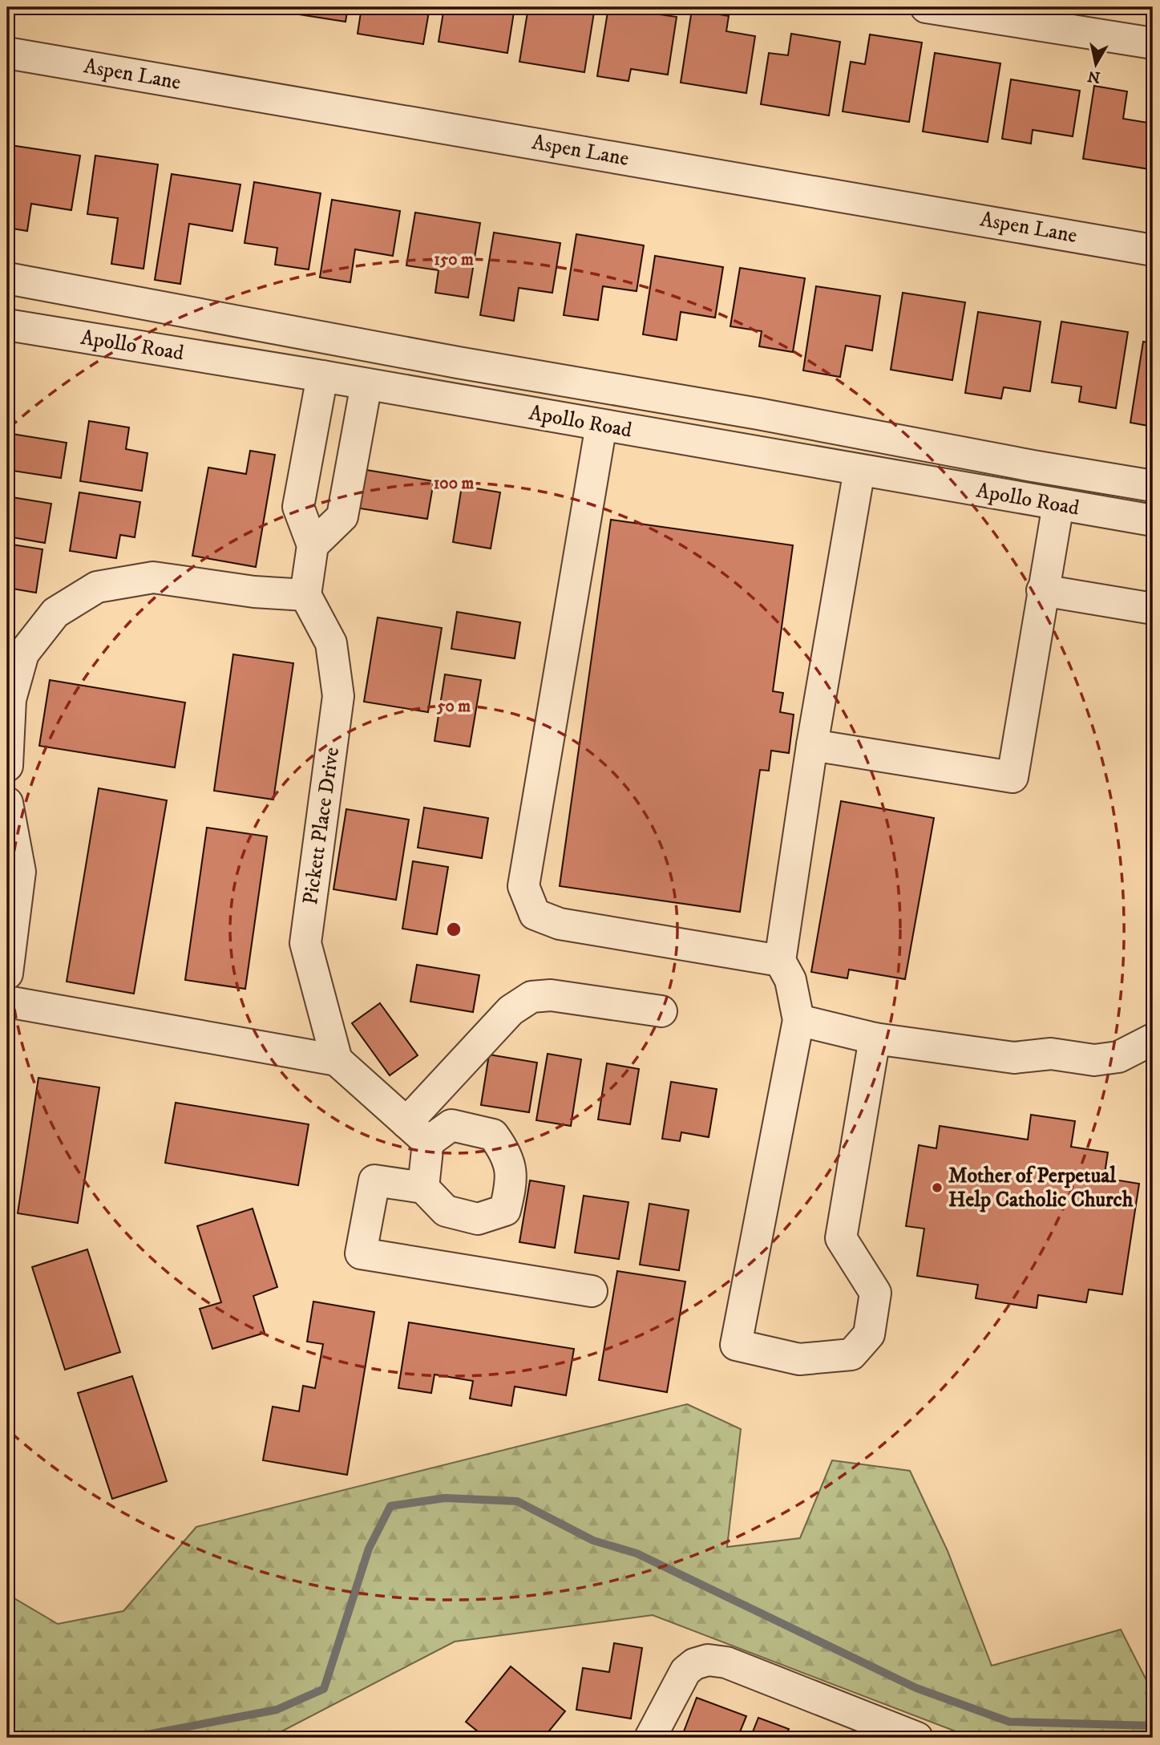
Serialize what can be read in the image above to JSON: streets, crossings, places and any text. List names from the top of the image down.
{
  "streets": {
    "street": ["Aspen Lane", "Apollo Road", "Pickett Place Drive"]
  },
  "places": ["Mother of Perpetual Help Catholic Church"],
  "north": "bottom",
  "rings": ["150 m", "100 m", "50 m"]
}
